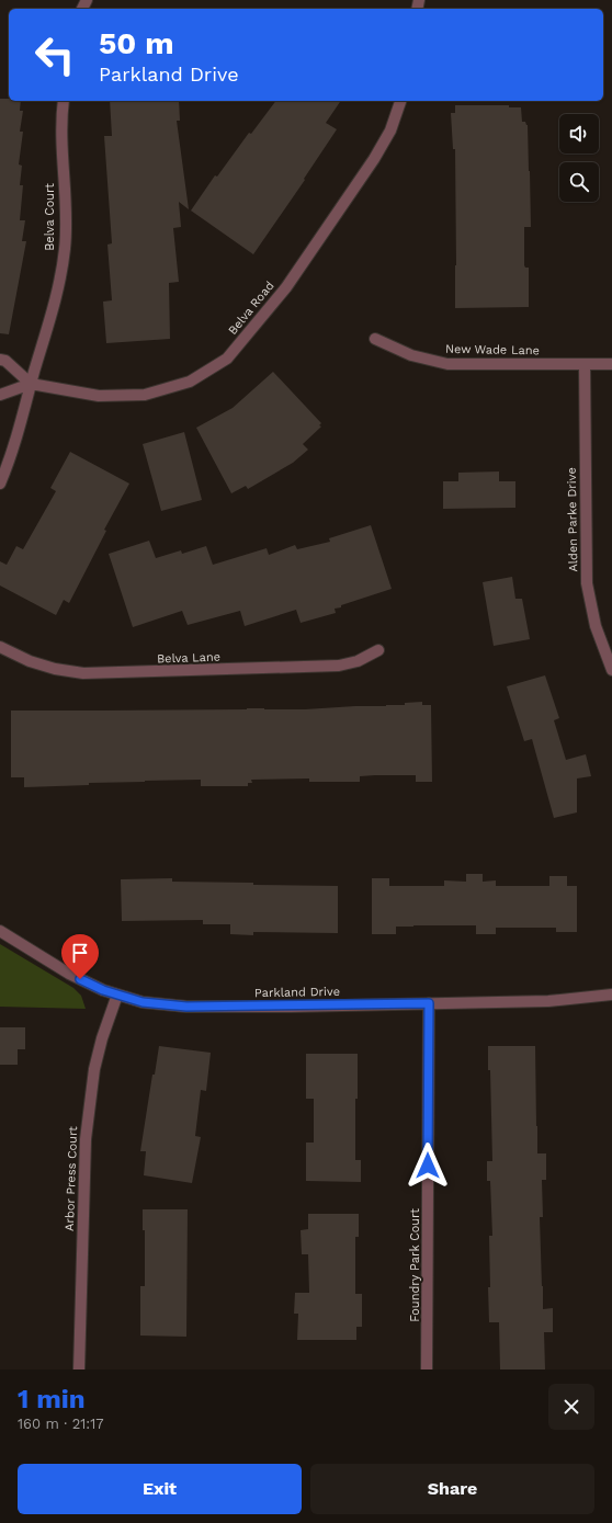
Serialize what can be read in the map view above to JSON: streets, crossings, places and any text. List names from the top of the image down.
{
  "streets": {
    "street": [
      "Belva Court",
      "Belva Road",
      "New Wade Lane",
      "Alden Parke Drive",
      "Belva Lane",
      "Parkland Drive",
      "Arbor Press Court",
      "Foundry Park Court"
    ]
  },
  "crossings": [
    ["Belva Court", "Belva Road"],
    ["New Wade Lane", "Alden Parke Drive"],
    ["Parkland Drive", "Arbor Press Court"],
    ["Parkland Drive", "Foundry Park Court"]
  ],
  "page": {
    "turn": ["50 m", "Parkland Drive"],
    "heading": ["1 min", "160 m · 21:17"],
    "buttons": ["Exit", "Share"]
  }
}
